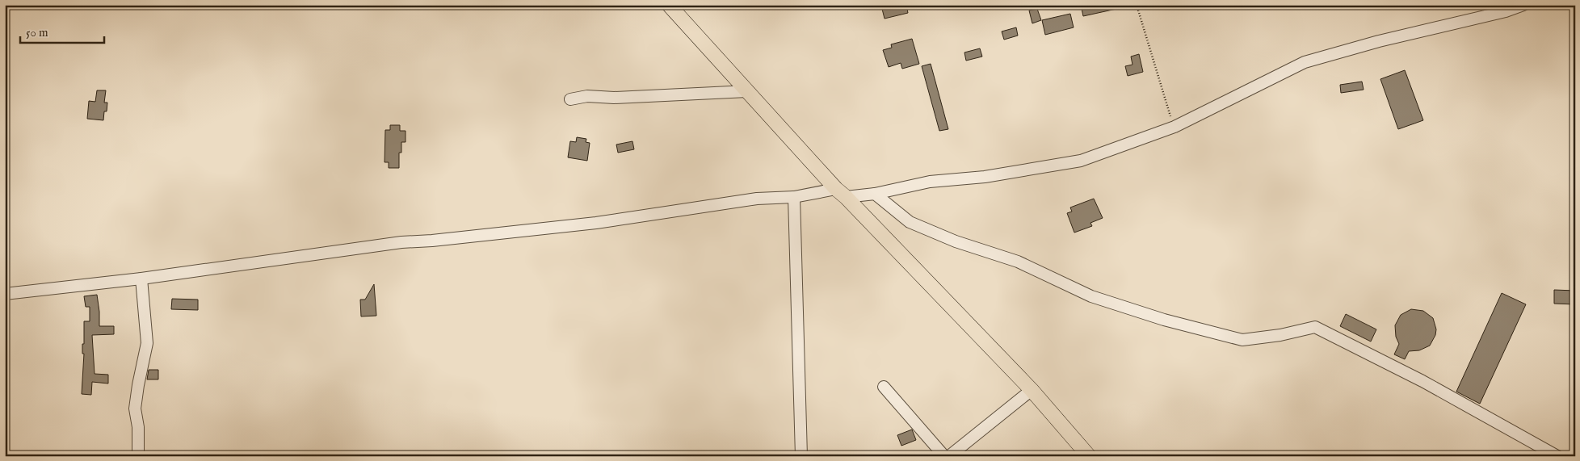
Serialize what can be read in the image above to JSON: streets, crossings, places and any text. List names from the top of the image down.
{
  "scale_bar": "50 m"
}
